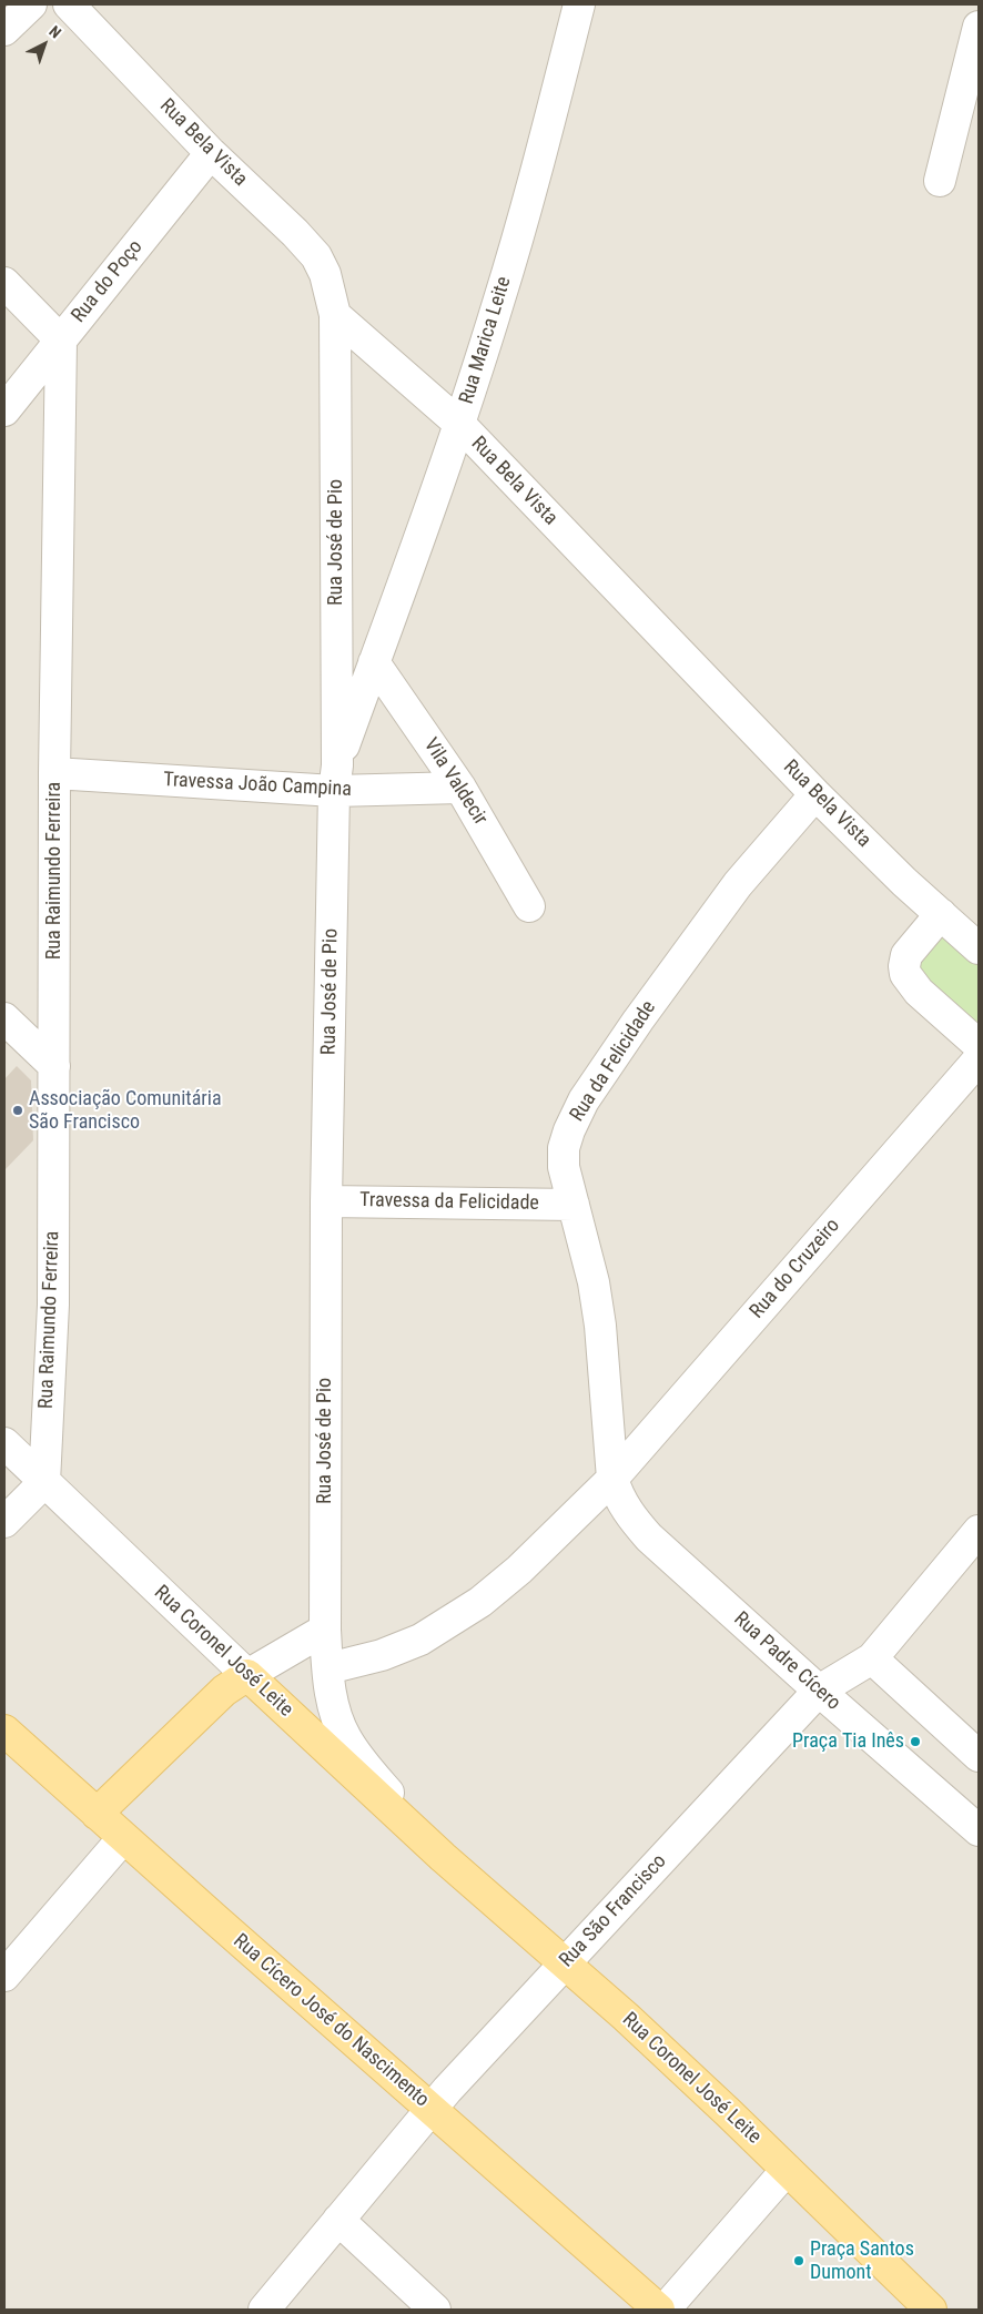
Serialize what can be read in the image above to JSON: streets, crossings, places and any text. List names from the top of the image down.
{
  "streets": {
    "main road": ["Rua Coronel José Leite", "Rua Cícero José do Nascimento"],
    "street": [
      "Rua Bela Vista",
      "Rua do Poço",
      "Rua Marica Leite",
      "Rua José de Pio",
      "Vila Valdecir",
      "Travessa João Campina",
      "Rua Raimundo Ferreira",
      "Rua da Felicidade",
      "Travessa da Felicidade",
      "Rua do Cruzeiro",
      "Rua Padre Cícero",
      "Rua São Francisco"
    ]
  },
  "crossings": [
    ["Rua Bela Vista", "Rua do Poço"],
    ["Rua Bela Vista", "Rua Marica Leite"],
    ["Rua Bela Vista", "Rua José de Pio"],
    ["Rua Bela Vista", "Rua da Felicidade"],
    ["Rua do Poço", "Rua Raimundo Ferreira"],
    ["Rua Marica Leite", "Rua José de Pio"],
    ["Rua Marica Leite", "Vila Valdecir"],
    ["Rua Marica Leite", "Travessa João Campina"],
    ["Rua José de Pio", "Travessa João Campina"],
    ["Rua José de Pio", "Travessa da Felicidade"],
    ["Rua José de Pio", "Rua do Cruzeiro"],
    ["Rua José de Pio", "Rua Coronel José Leite"],
    ["Vila Valdecir", "Travessa João Campina"],
    ["Travessa João Campina", "Rua Raimundo Ferreira"],
    ["Rua Raimundo Ferreira", "Rua Coronel José Leite"],
    ["Rua da Felicidade", "Travessa da Felicidade"],
    ["Rua da Felicidade", "Rua do Cruzeiro"],
    ["Rua da Felicidade", "Rua Padre Cícero"],
    ["Rua do Cruzeiro", "Rua Coronel José Leite"],
    ["Rua do Cruzeiro", "Rua Padre Cícero"],
    ["Rua Coronel José Leite", "Rua São Francisco"],
    ["Rua Padre Cícero", "Rua São Francisco"],
    ["Rua São Francisco", "Rua Cícero José do Nascimento"]
  ],
  "places": ["Associação Comunitária São Francisco", "Praça Tia Inês", "Praça Santos Dumont"],
  "north": "top right"
}
